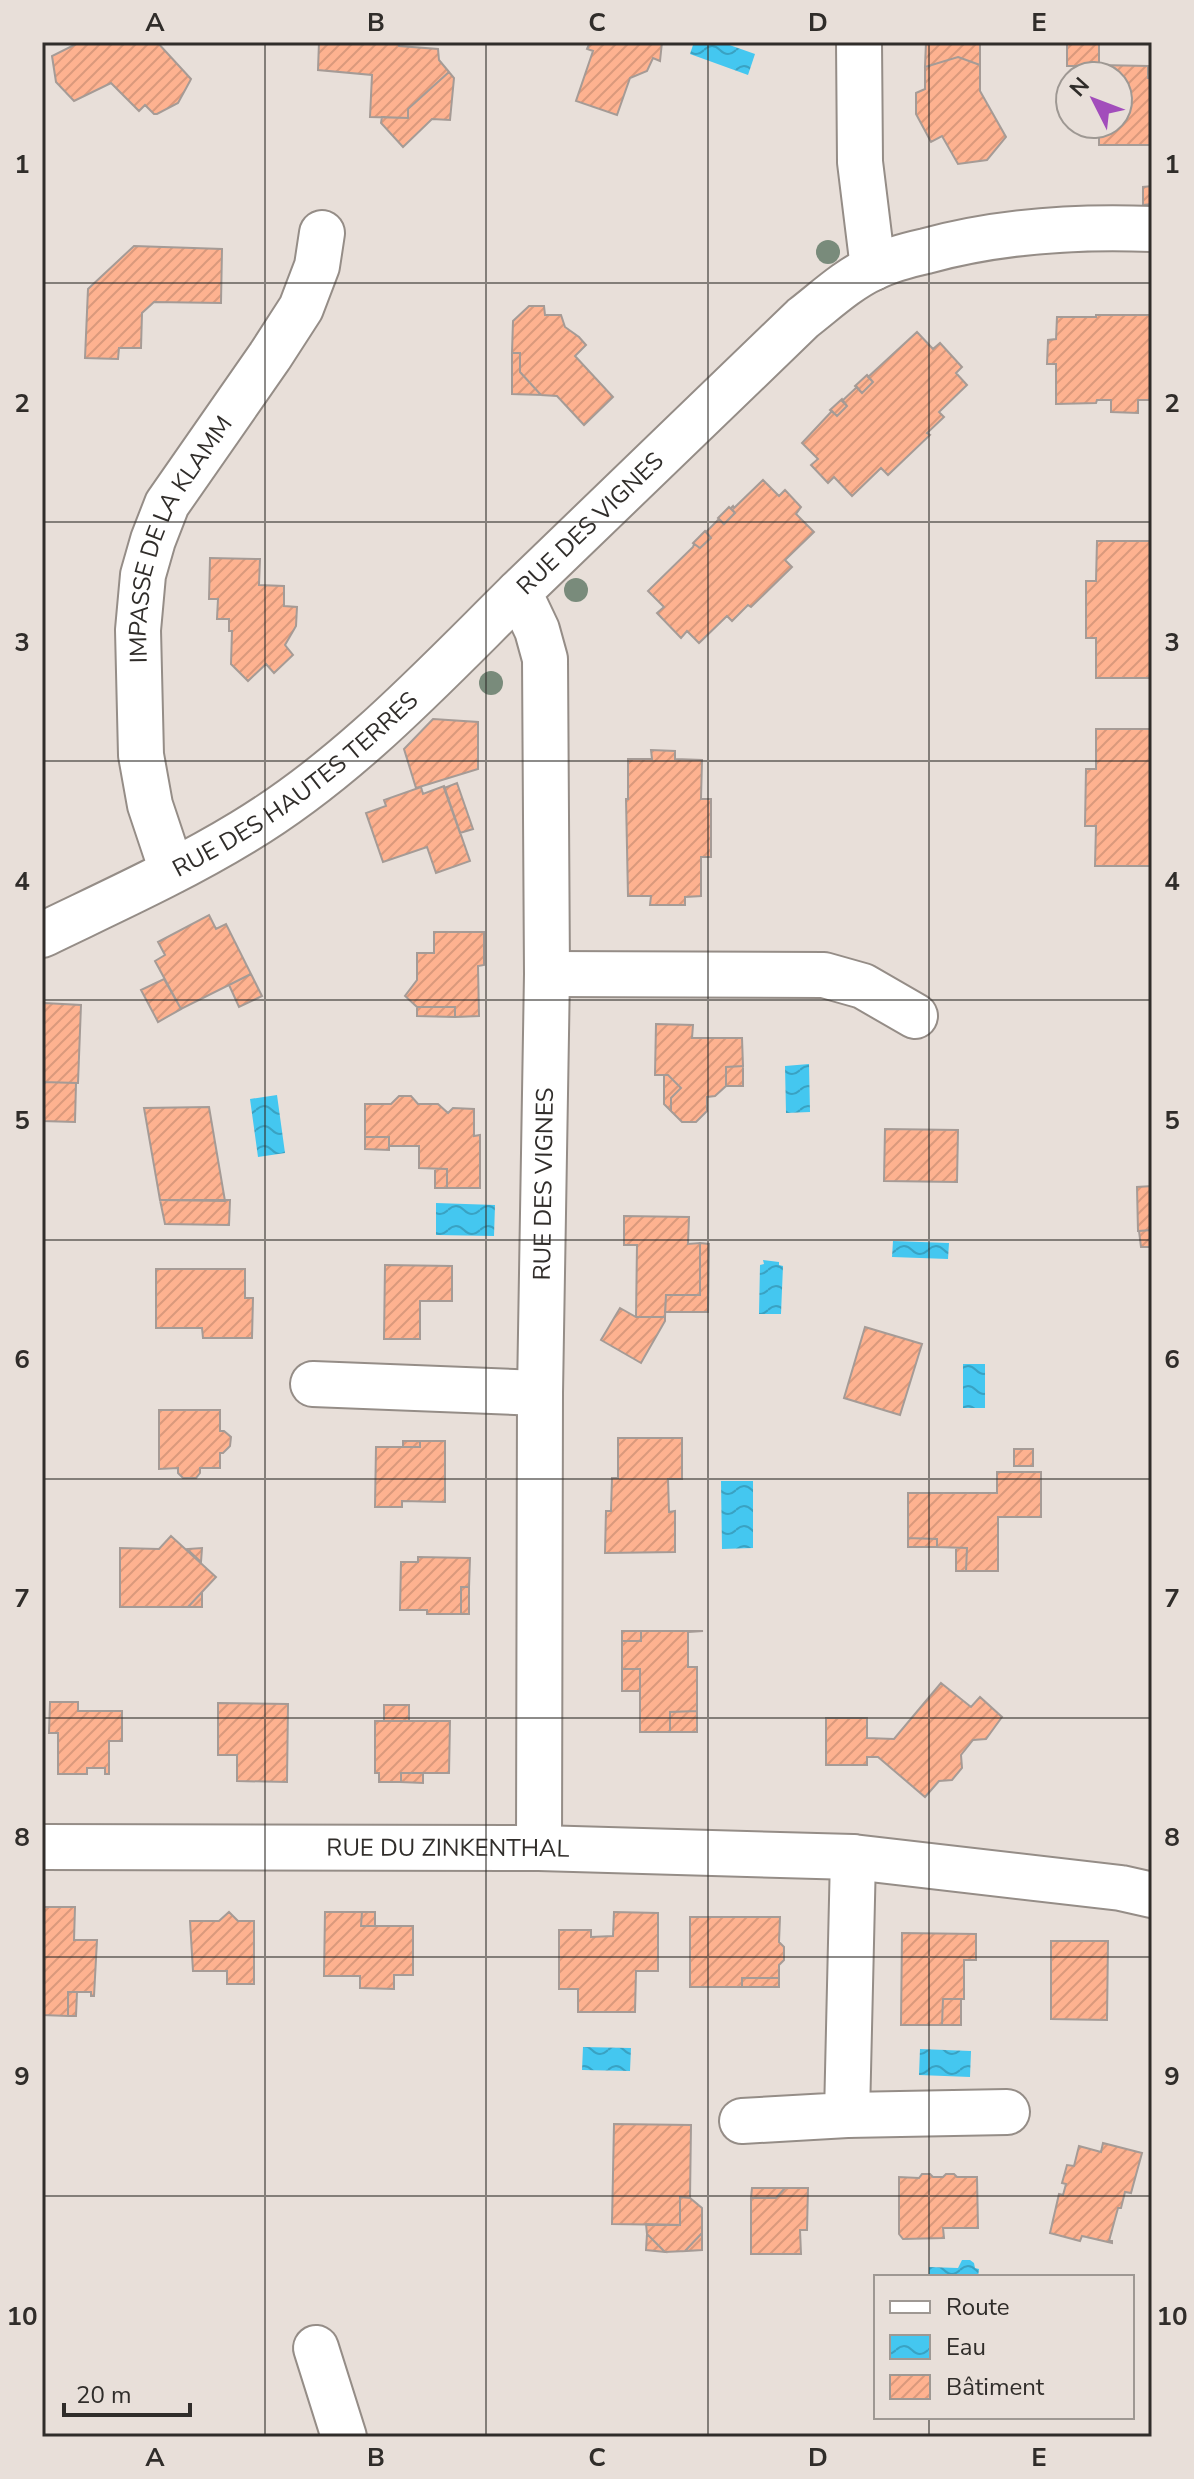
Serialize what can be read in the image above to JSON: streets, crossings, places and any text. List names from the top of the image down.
{
  "streets": {
    "street": [
      "RUE DES VIGNES",
      "IMPASSE DE LA KLAMM",
      "RUE DES HAUTES TERRES",
      "RUE DU ZINKENTHAL"
    ]
  },
  "crossings": [
    ["RUE DES VIGNES", "RUE DES HAUTES TERRES"],
    ["RUE DES VIGNES", "RUE DU ZINKENTHAL"],
    ["IMPASSE DE LA KLAMM", "RUE DES HAUTES TERRES"]
  ],
  "legend": ["Route", "Eau", "Bâtiment"],
  "scale_bar": "20 m",
  "north": "top left",
  "grid": {
    "columns": [
      "A",
      "B",
      "C",
      "D",
      "E"
    ],
    "rows": [
      "1",
      "2",
      "3",
      "4",
      "5",
      "6",
      "7",
      "8",
      "9",
      "10"
    ]
  }
}
